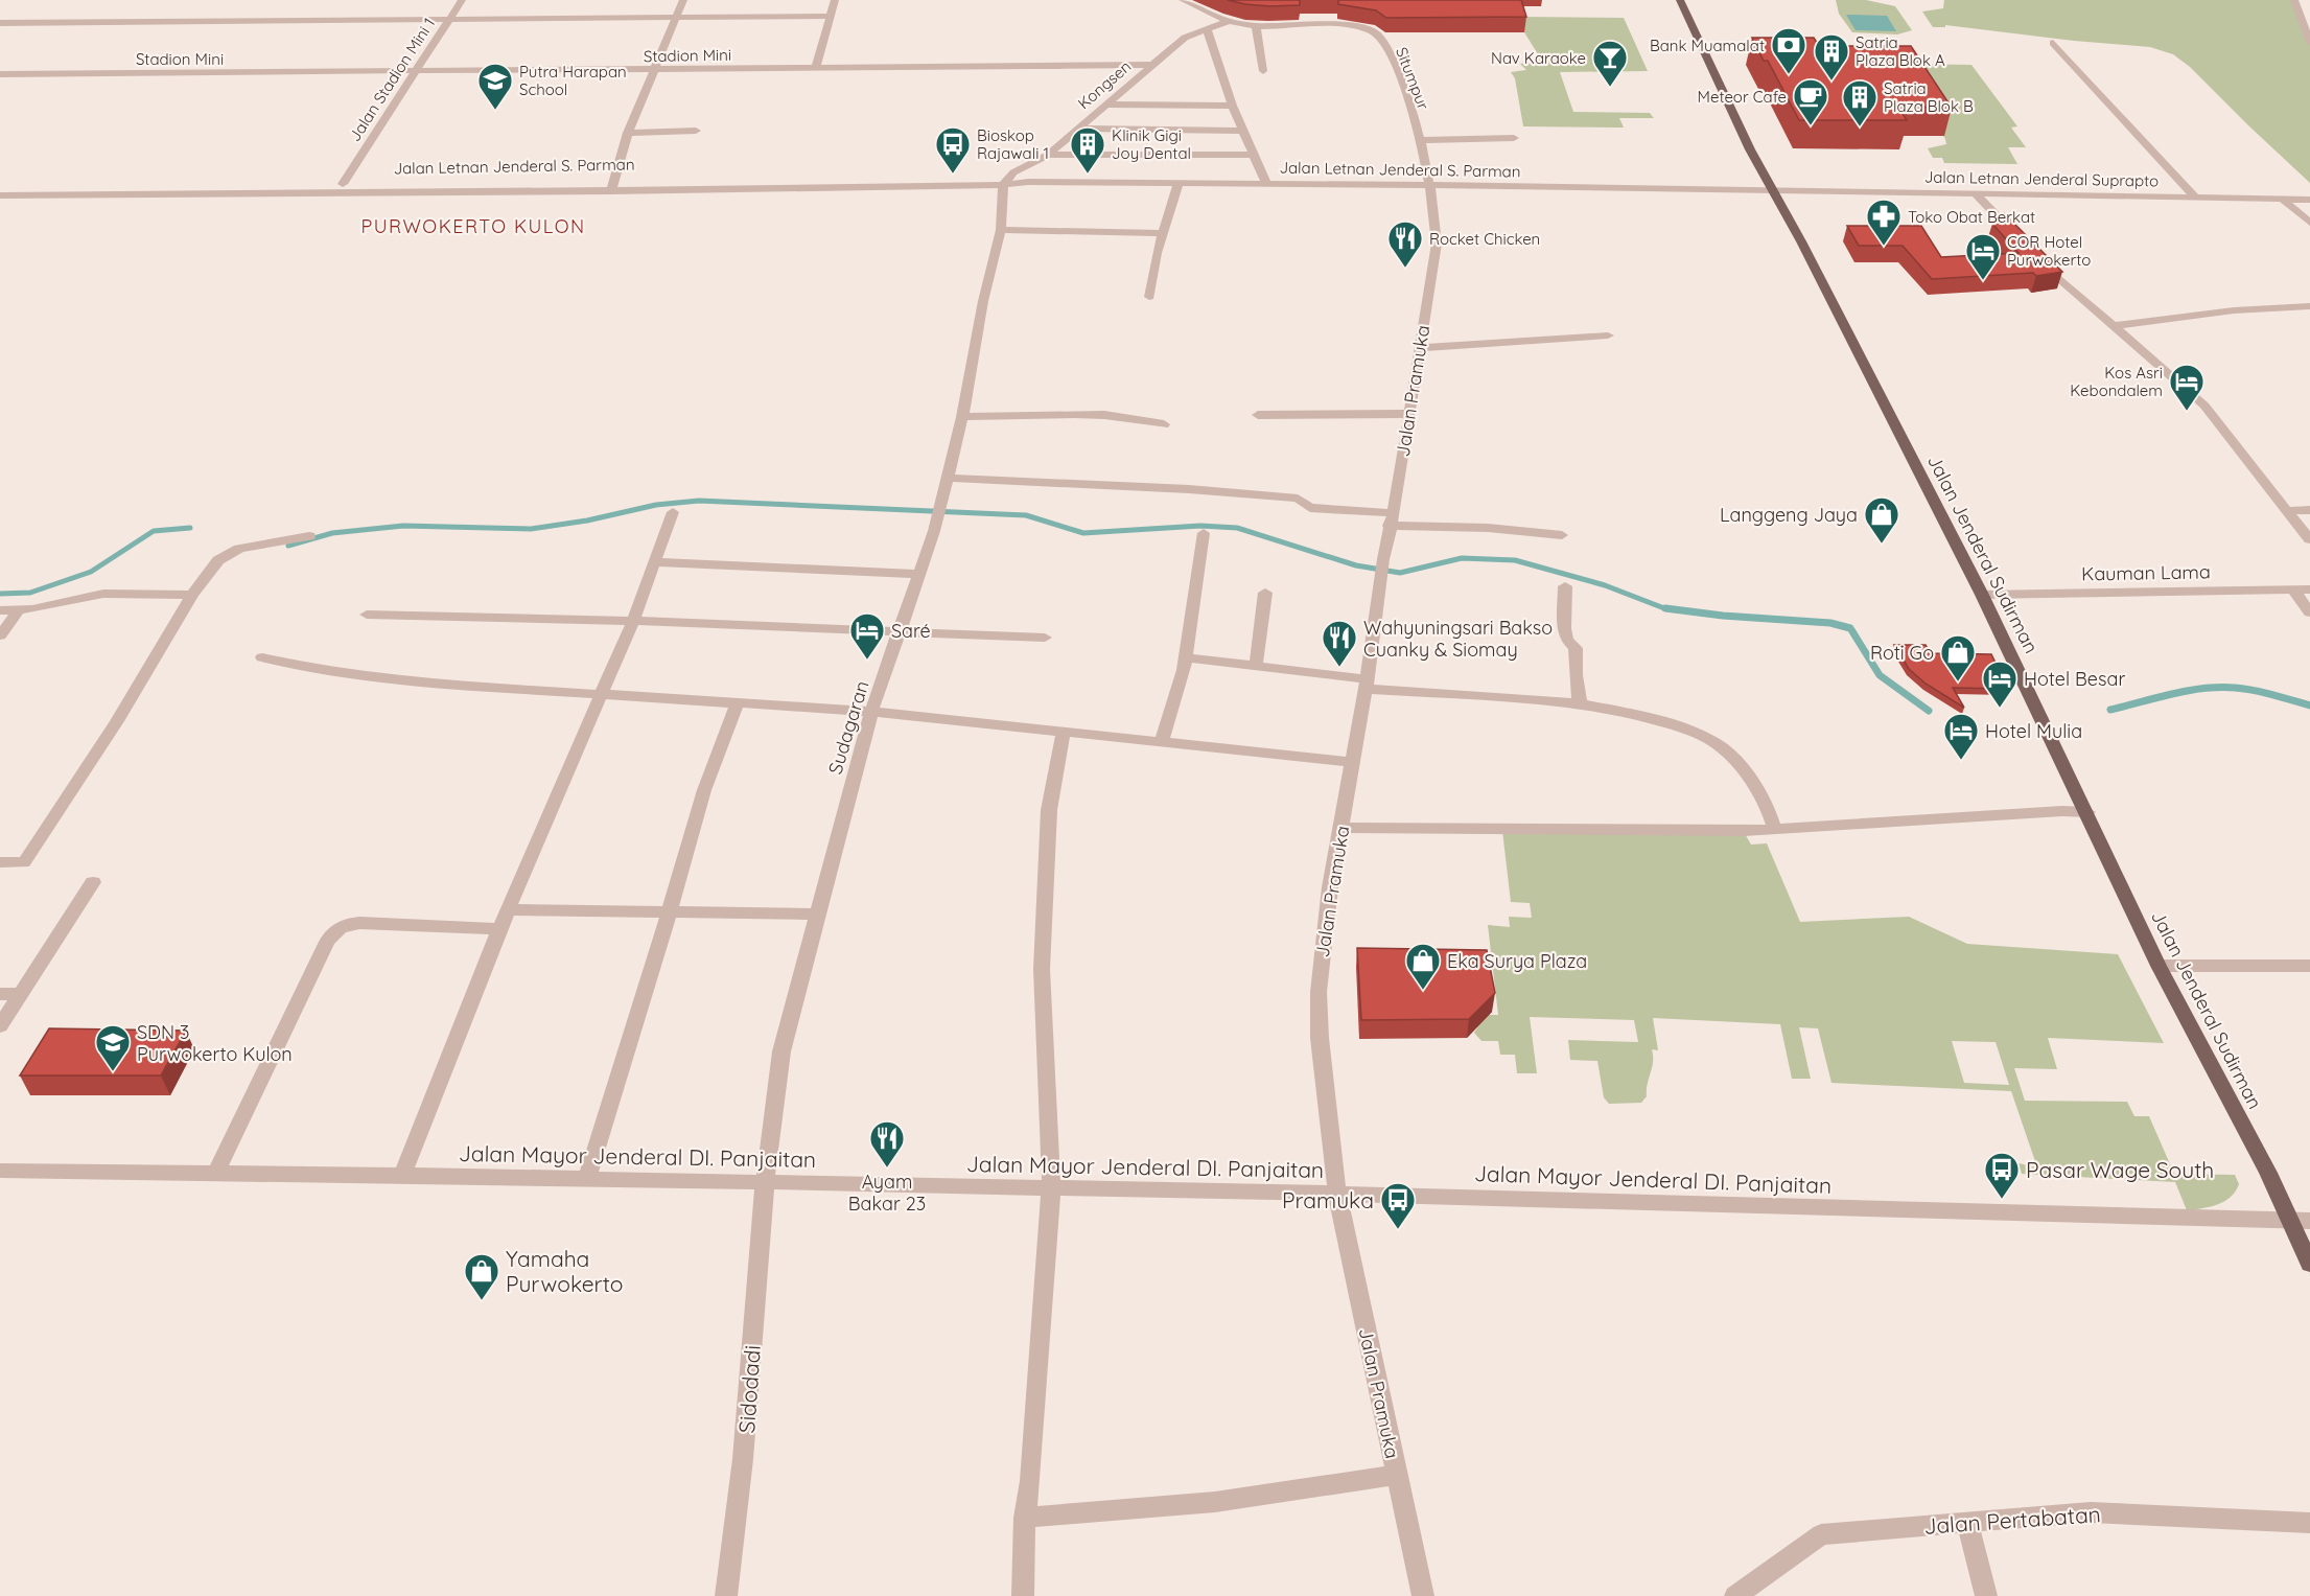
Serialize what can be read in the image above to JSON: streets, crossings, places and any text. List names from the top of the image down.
{
  "streets": {
    "main road": ["Jalan Jenderal Sudirman"],
    "street": [
      "Stadion Mini",
      "Situmpur",
      "Jalan Stadion Mini 1",
      "Kongsen",
      "Jalan Letnan Jenderal S. Parman",
      "Jalan Letnan Jenderal Suprapto",
      "Jalan Pramuka",
      "Kauman Lama",
      "Sudagaran",
      "Jalan Mayor Jenderal DI. Panjaitan",
      "Sidodadi",
      "Jalan Pertabatan"
    ]
  },
  "crossings": [
    ["Stadion Mini", "Jalan Stadion Mini 1"],
    ["Stadion Mini", "Kongsen"],
    ["Situmpur", "Kongsen"],
    ["Situmpur", "Jalan Letnan Jenderal S. Parman"],
    ["Situmpur", "Jalan Pramuka"],
    ["Jalan Stadion Mini 1", "Jalan Letnan Jenderal S. Parman"],
    ["Kongsen", "Jalan Letnan Jenderal S. Parman"],
    ["Kongsen", "Sudagaran"],
    ["Jalan Letnan Jenderal S. Parman", "Jalan Letnan Jenderal Suprapto"],
    ["Jalan Letnan Jenderal S. Parman", "Jalan Pramuka"],
    ["Jalan Letnan Jenderal S. Parman", "Jalan Jenderal Sudirman"],
    ["Jalan Letnan Jenderal S. Parman", "Sudagaran"],
    ["Jalan Letnan Jenderal Suprapto", "Jalan Jenderal Sudirman"],
    ["Jalan Pramuka", "Jalan Mayor Jenderal DI. Panjaitan"],
    ["Jalan Jenderal Sudirman", "Kauman Lama"],
    ["Jalan Jenderal Sudirman", "Jalan Mayor Jenderal DI. Panjaitan"],
    ["Sudagaran", "Jalan Mayor Jenderal DI. Panjaitan"],
    ["Sudagaran", "Sidodadi"],
    ["Jalan Mayor Jenderal DI. Panjaitan", "Sidodadi"]
  ],
  "districts": ["PURWOKERTO KULON"],
  "places": {
    "bank": ["Bank Muamalat"],
    "building": ["Satria Plaza Blok A", "Satria Plaza Blok B", "Klinik Gigi Joy Dental"],
    "bar": ["Nav Karaoke"],
    "school or university": ["Putra Harapan School", "SDN 3 Purwokerto Kulon"],
    "cafe": ["Meteor Cafe"],
    "bus stop": ["Bioskop Rajawali 1", "Pasar Wage South", "Pramuka"],
    "pharmacy": ["Toko Obat Berkat"],
    "restaurant": ["Rocket Chicken", "Wahyuningsari Bakso Cuanky & Siomay", "Ayam Bakar 23"],
    "hotel": [
      "COR Hotel Purwokerto",
      "Kos Asri Kebondalem",
      "Saré",
      "Hotel Besar",
      "Hotel Mulia"
    ],
    "shop": [
      "Langgeng Jaya",
      "Roti Go",
      "Eka Surya Plaza",
      "Yamaha Purwokerto"
    ]
  }
}
